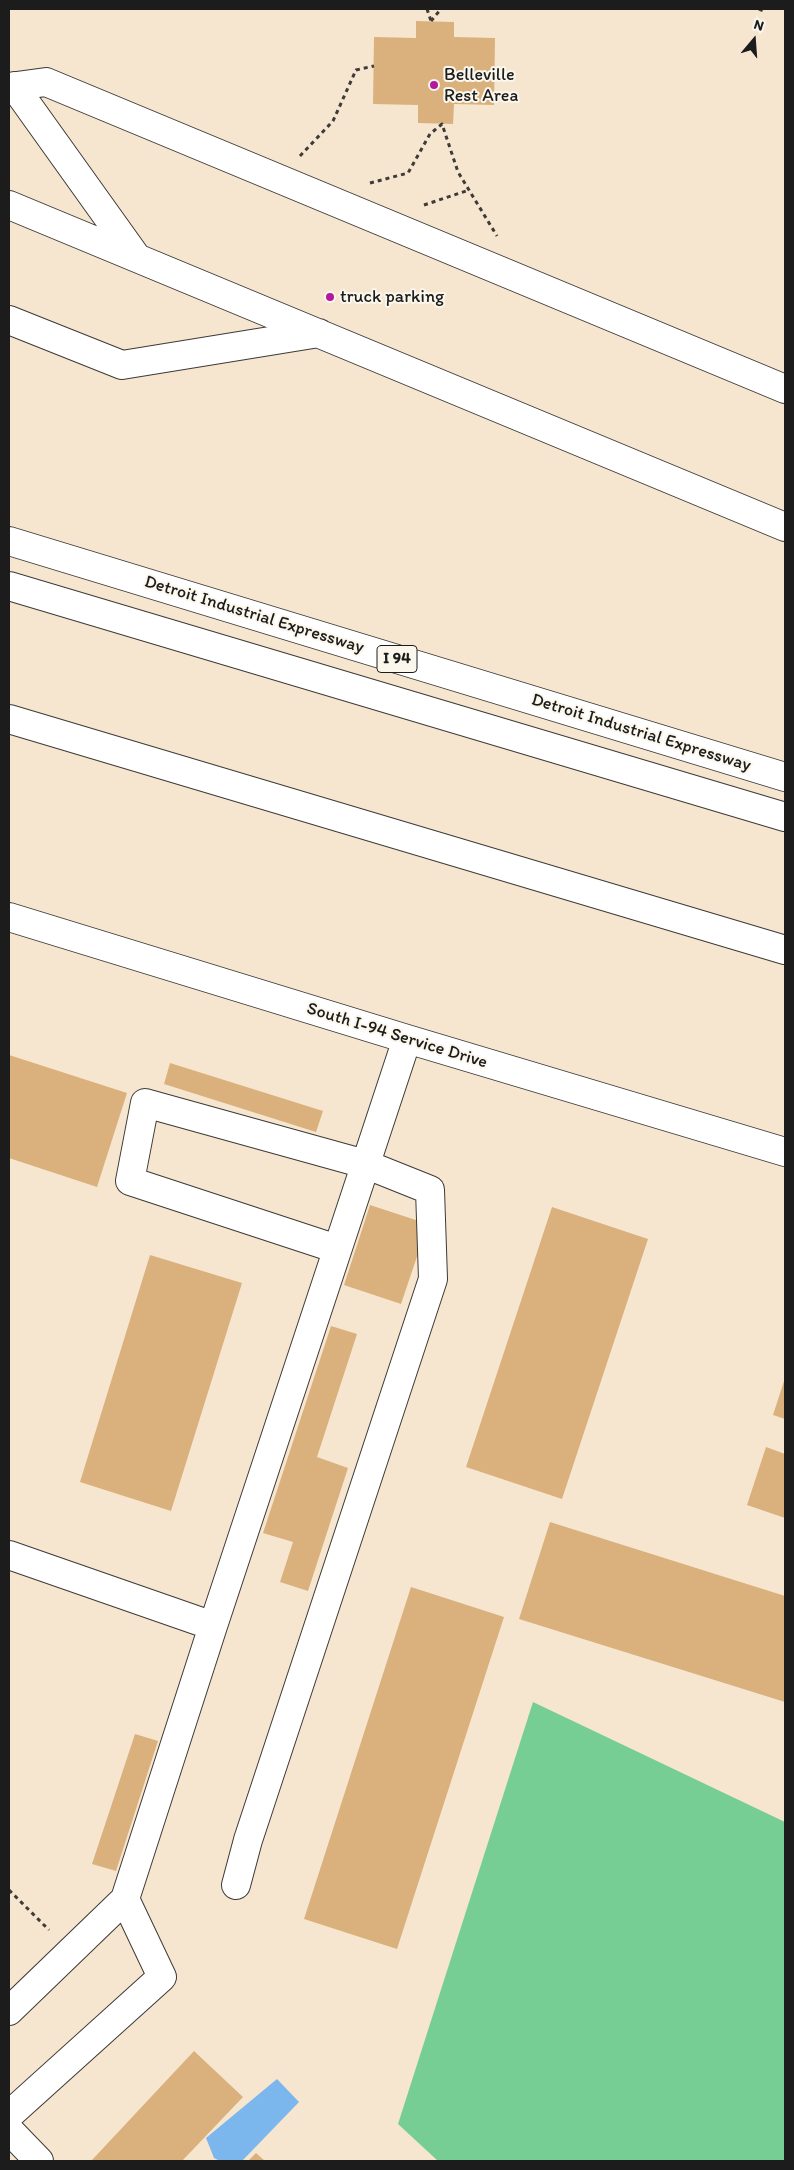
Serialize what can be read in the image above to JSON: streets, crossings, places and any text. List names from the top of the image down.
{
  "streets": {
    "main road": ["Detroit Industrial Expressway", "I 94", "South I-94 Service Drive"]
  },
  "places": ["Belleville Rest Area", "truck parking"],
  "north": "top"
}
